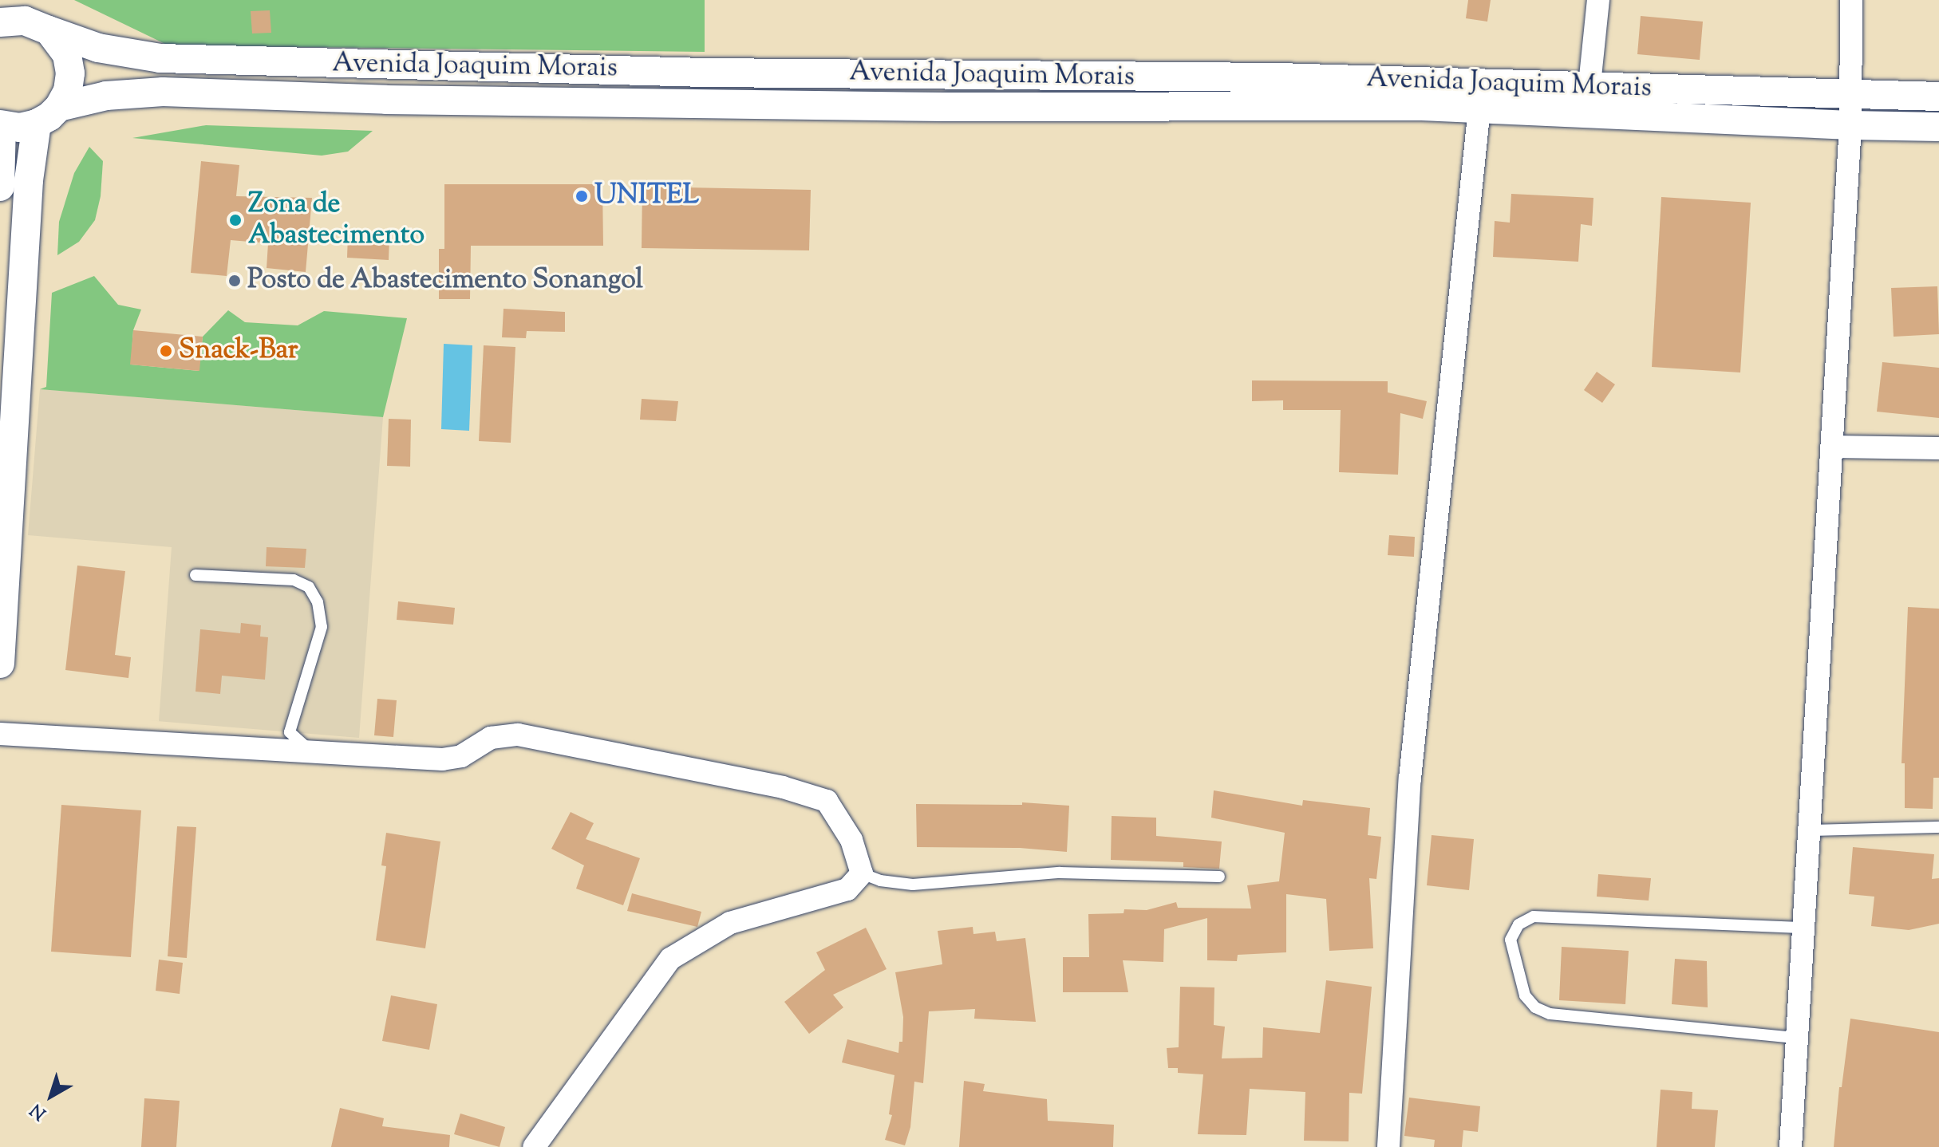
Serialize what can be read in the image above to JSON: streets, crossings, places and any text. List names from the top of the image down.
{
  "streets": {
    "street": ["Avenida Joaquim Morais"]
  },
  "places": [
    "UNITEL",
    "Zona de Abastecimento",
    "Posto de Abastecimento Sonangol",
    "Snack-Bar"
  ],
  "north": "bottom left"
}
